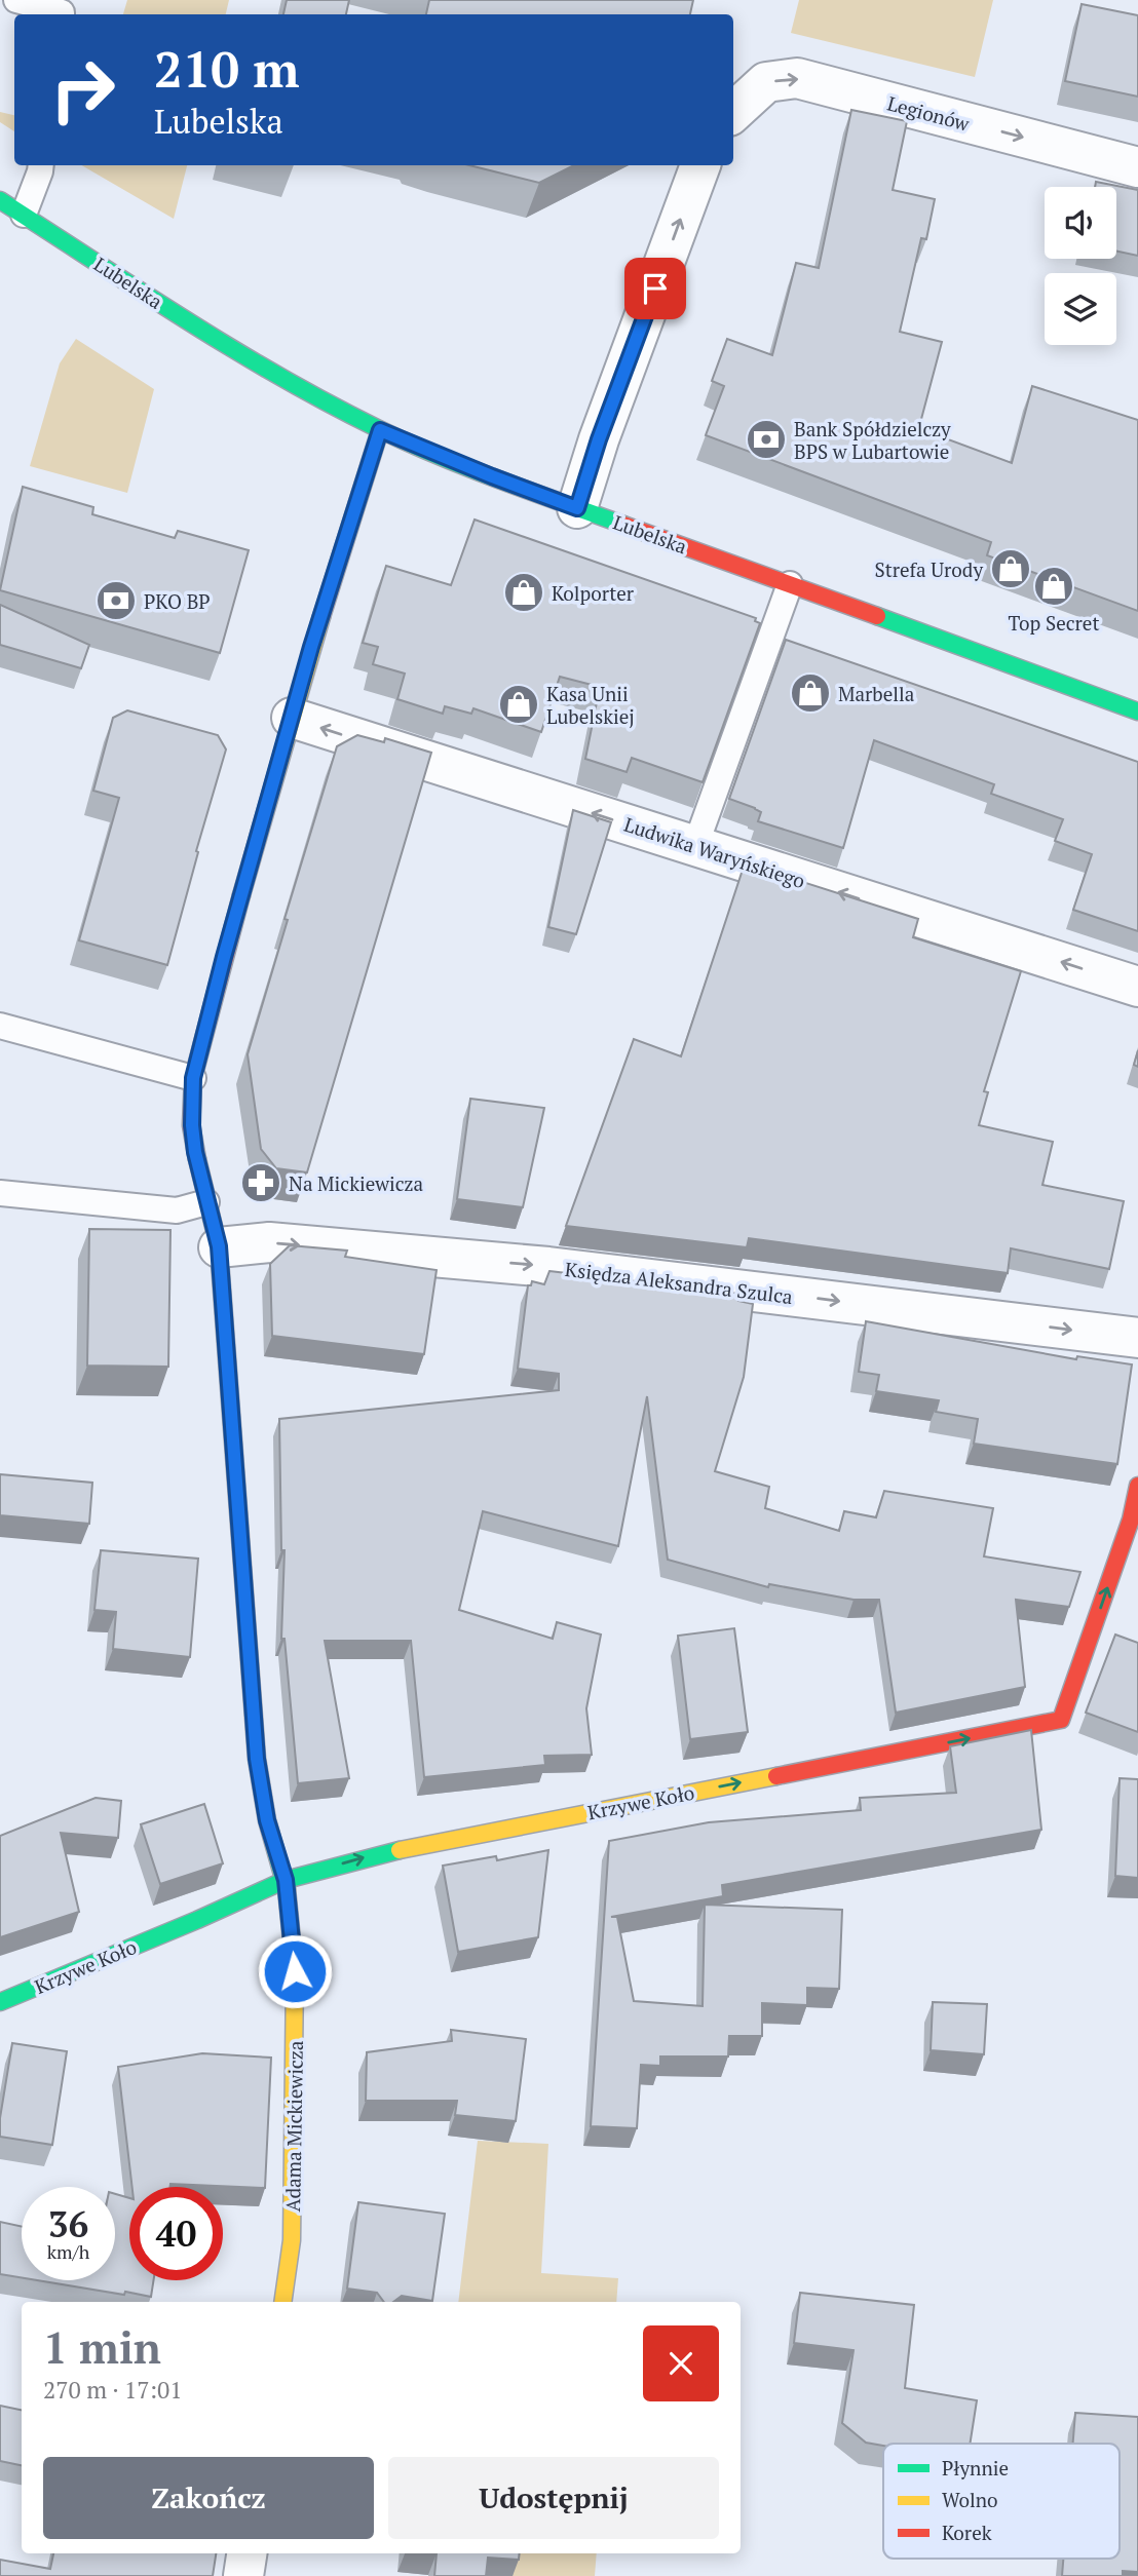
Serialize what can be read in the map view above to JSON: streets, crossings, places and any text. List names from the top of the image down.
{
  "streets": {
    "street": [
      "Legionów",
      "Lubelska",
      "Ludwika Waryńskiego",
      "Księdza Aleksandra Szulca",
      "Krzywe Koło",
      "Adama Mickiewicza"
    ]
  },
  "crossings": [
    ["Lubelska", "Adama Mickiewicza"],
    ["Ludwika Waryńskiego", "Adama Mickiewicza"],
    ["Księdza Aleksandra Szulca", "Adama Mickiewicza"],
    ["Krzywe Koło", "Adama Mickiewicza"]
  ],
  "one_way": [
    "Legionów",
    "Ludwika Waryńskiego",
    "Księdza Aleksandra Szulca",
    "Krzywe Koło"
  ],
  "places": {
    "bank": ["Bank Spółdzielczy BPS w Lubartowie", "PKO BP"],
    "shop": [
      "Strefa Urody",
      "Top Secret",
      "Kolporter",
      "Marbella",
      "Kasa Unii Lubelskiej"
    ],
    "pharmacy": ["Na Mickiewicza"]
  },
  "legend": ["Płynnie", "Wolno", "Korek"],
  "page": {
    "turn": ["210 m", "Lubelska"],
    "speed": "36 km/h",
    "limit": "40",
    "heading": ["1 min", "270 m · 17:01"],
    "buttons": ["Zakończ", "Udostępnij"]
  }
}
